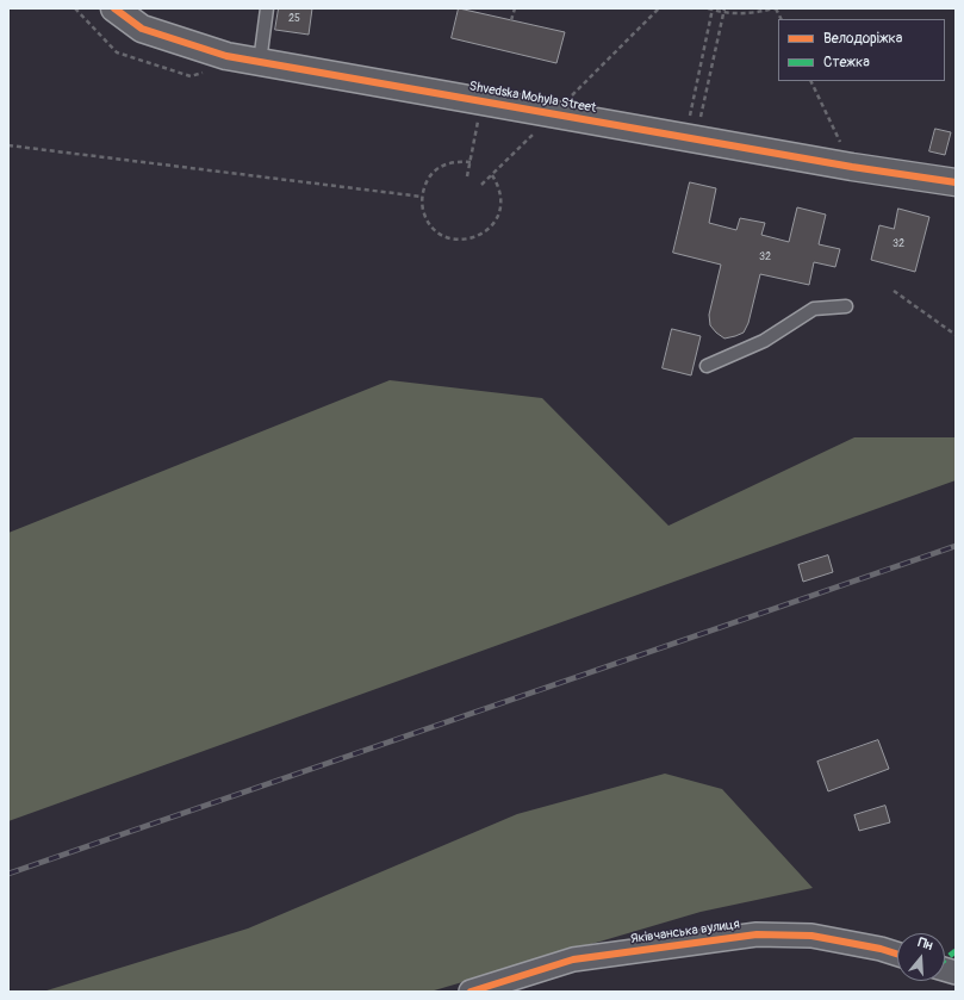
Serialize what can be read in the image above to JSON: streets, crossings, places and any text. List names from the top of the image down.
{
  "streets": {
    "street": ["Shvedska Mohyla Street", "Яківчанська вулиця"]
  },
  "house_numbers": ["25", "32", "32"],
  "legend": ["Велодоріжка", "Стежка"],
  "north": "top"
}
